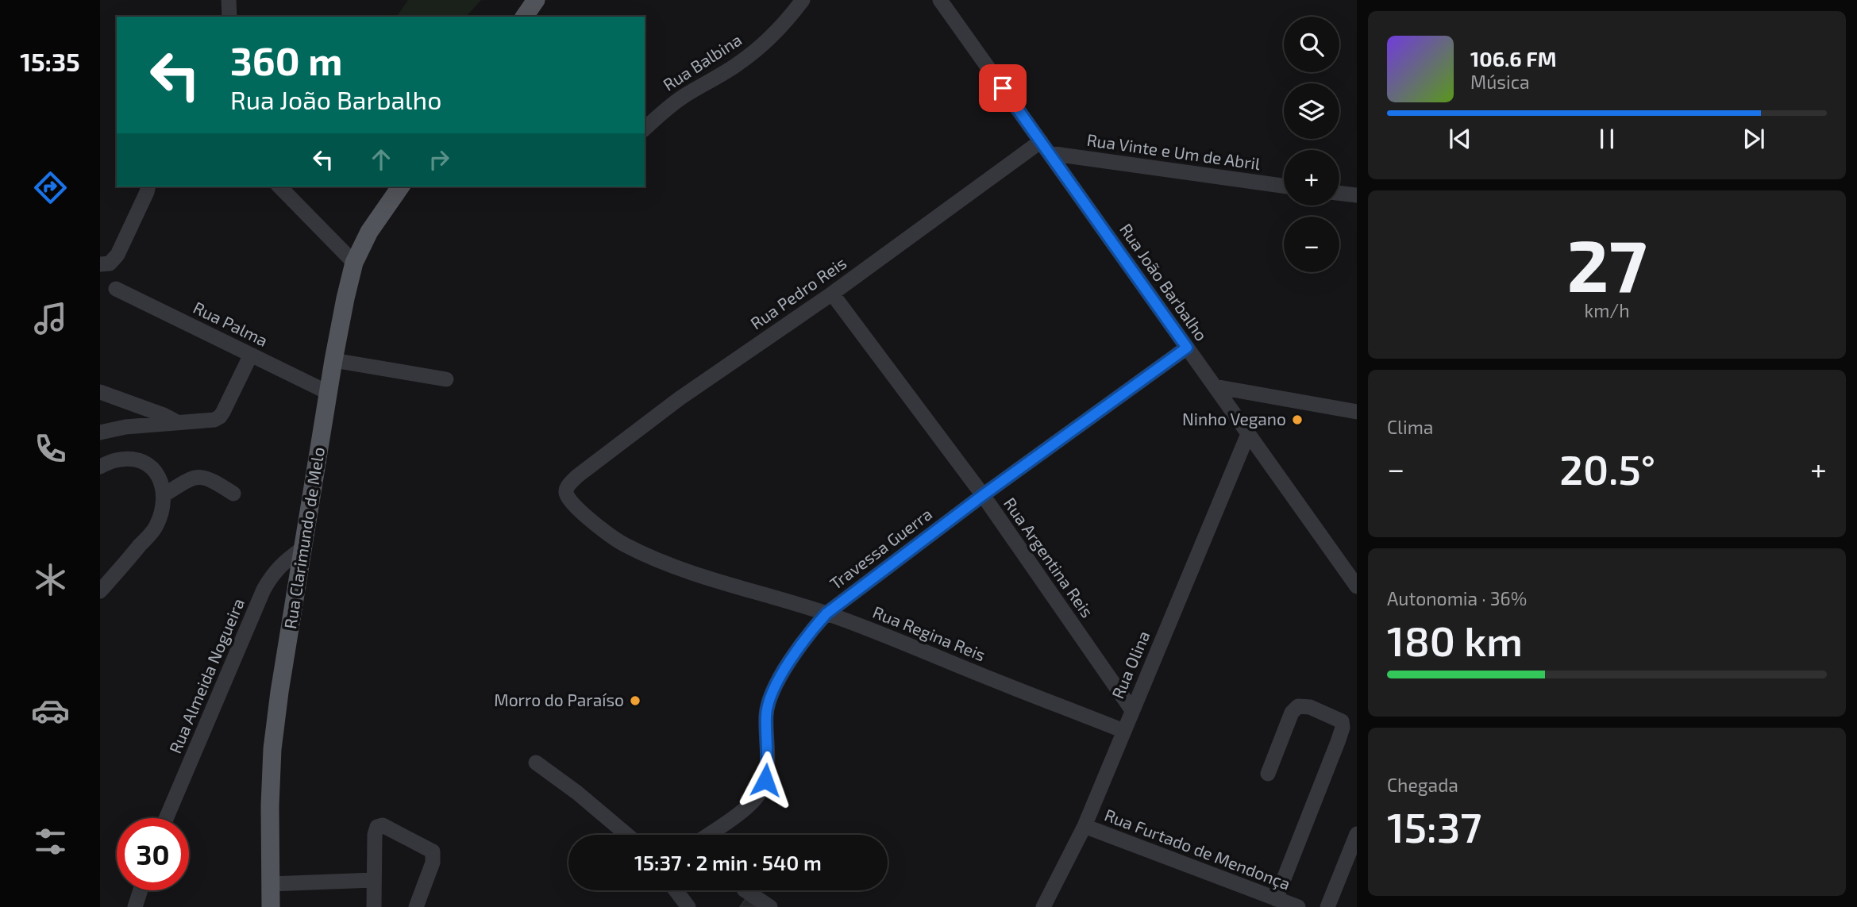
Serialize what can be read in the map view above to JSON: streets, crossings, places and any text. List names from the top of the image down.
{
  "streets": {
    "main road": ["Rua Clarimundo de Melo"],
    "street": [
      "Rua Balbina",
      "Rua Vinte e Um de Abril",
      "Rua João Barbalho",
      "Rua Pedro Reis",
      "Rua Palma",
      "Travessa Guerra",
      "Rua Argentina Reis",
      "Rua Regina Reis",
      "Rua Olina",
      "Rua Almeida Nogueira",
      "Rua Furtado de Mendonça"
    ]
  },
  "crossings": [
    ["Rua Vinte e Um de Abril", "Rua João Barbalho"],
    ["Rua Vinte e Um de Abril", "Rua Pedro Reis"],
    ["Rua João Barbalho", "Rua Pedro Reis"],
    ["Rua João Barbalho", "Travessa Guerra"],
    ["Rua João Barbalho", "Rua Olina"],
    ["Rua Pedro Reis", "Rua Argentina Reis"],
    ["Rua Pedro Reis", "Rua Regina Reis"],
    ["Rua Palma", "Rua Clarimundo de Melo"],
    ["Rua Clarimundo de Melo", "Rua Almeida Nogueira"],
    ["Travessa Guerra", "Rua Argentina Reis"],
    ["Travessa Guerra", "Rua Regina Reis"],
    ["Rua Argentina Reis", "Rua Olina"],
    ["Rua Regina Reis", "Rua Olina"],
    ["Rua Olina", "Rua Furtado de Mendonça"]
  ],
  "places": ["Ninho Vegano", "Morro do Paraíso"],
  "page": {
    "tabs": "15:35",
    "map_buttons": ["+", "−"],
    "turn": ["360 m", "Rua João Barbalho"],
    "song": ["106.6 FM", "Música"],
    "tile": [
      ["27", "km/h"],
      "Clima",
      ["Autonomia · 36%", "180 km"],
      ["Chegada", "15:37"]
    ],
    "heat": ["−", "20.5°", "+"],
    "limit": "30",
    "trip": "15:37 · 2 min · 540 m"
  }
}
